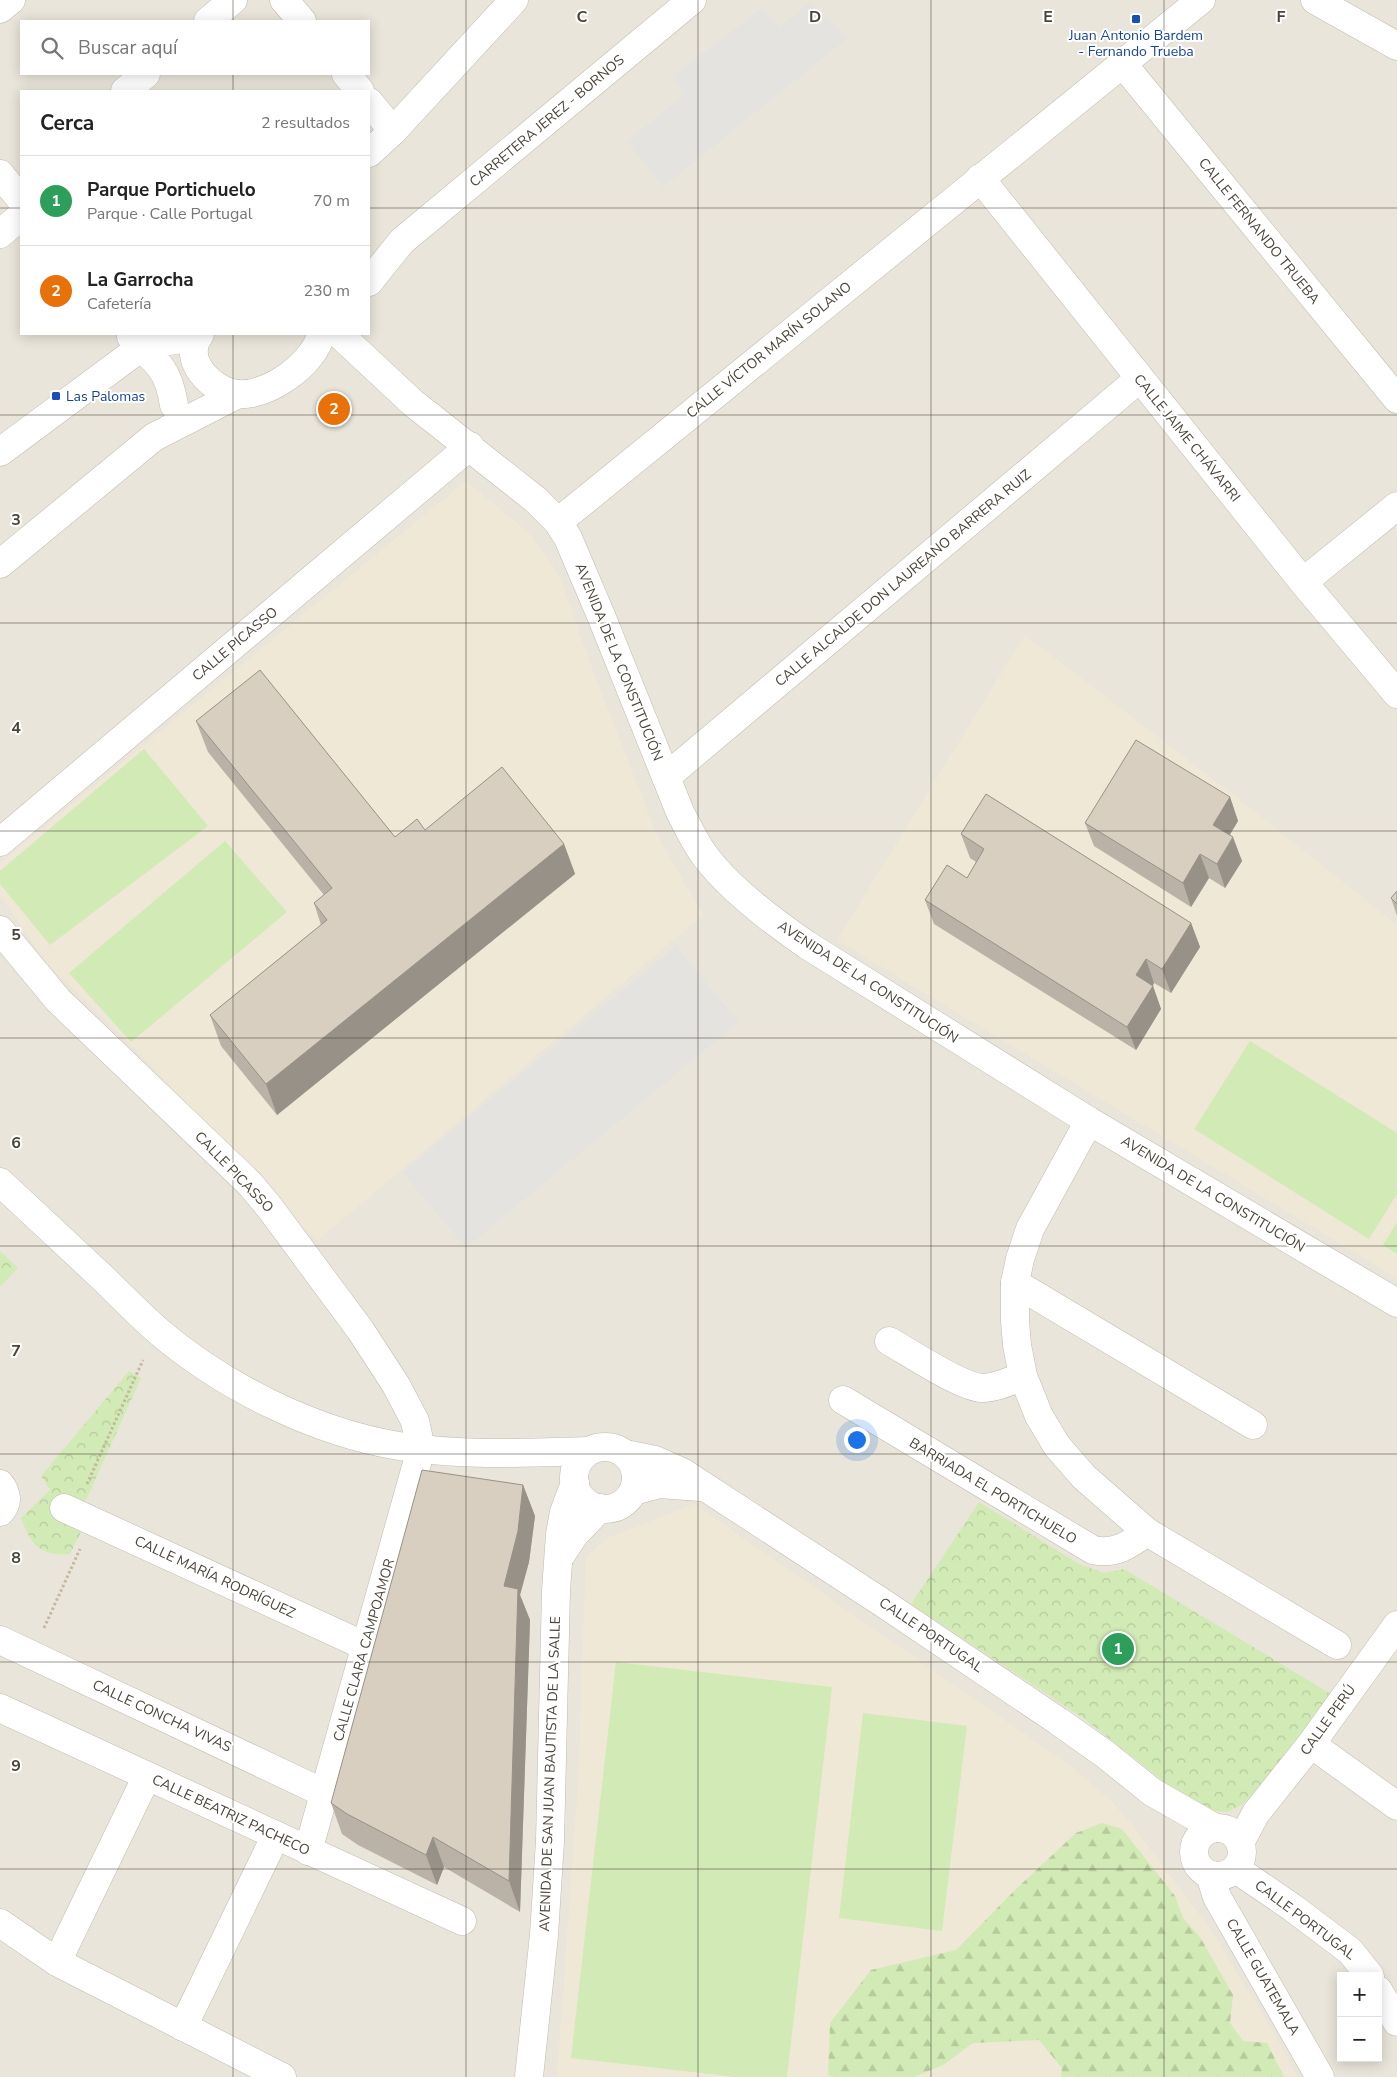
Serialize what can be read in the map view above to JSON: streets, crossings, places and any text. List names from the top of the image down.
{
  "streets": {
    "street": [
      "CARRETERA JEREZ - BORNOS",
      "CALLE FERNANDO TRUEBA",
      "CALLE VÍCTOR MARÍN SOLANO",
      "CALLE JAIME CHÁVARRI",
      "CALLE ALCALDE DON LAUREANO BARRERA RUIZ",
      "CALLE PICASSO",
      "AVENIDA DE LA CONSTITUCIÓN",
      "BARRIADA EL PORTICHUELO",
      "CALLE MARÍA RODRÍGUEZ",
      "CALLE PORTUGAL",
      "CALLE CLARA CAMPOAMOR",
      "CALLE CONCHA VIVAS",
      "CALLE PERÚ",
      "AVENIDA DE SAN JUAN BAUTISTA DE LA SALLE",
      "CALLE BEATRIZ PACHECO",
      "CALLE GUATEMALA"
    ]
  },
  "crossings": [
    ["CALLE FERNANDO TRUEBA", "CALLE VÍCTOR MARÍN SOLANO"],
    ["CALLE VÍCTOR MARÍN SOLANO", "CALLE JAIME CHÁVARRI"],
    ["CALLE VÍCTOR MARÍN SOLANO", "AVENIDA DE LA CONSTITUCIÓN"],
    ["CALLE JAIME CHÁVARRI", "CALLE ALCALDE DON LAUREANO BARRERA RUIZ"],
    ["CALLE ALCALDE DON LAUREANO BARRERA RUIZ", "AVENIDA DE LA CONSTITUCIÓN"],
    ["CALLE PICASSO", "AVENIDA DE LA CONSTITUCIÓN"],
    ["CALLE PICASSO", "CALLE CLARA CAMPOAMOR"],
    ["CALLE MARÍA RODRÍGUEZ", "CALLE CLARA CAMPOAMOR"],
    ["CALLE PORTUGAL", "CALLE PERÚ"],
    ["CALLE PORTUGAL", "AVENIDA DE SAN JUAN BAUTISTA DE LA SALLE"],
    ["CALLE PORTUGAL", "CALLE GUATEMALA"],
    ["CALLE CLARA CAMPOAMOR", "CALLE CONCHA VIVAS"],
    ["CALLE CLARA CAMPOAMOR", "CALLE BEATRIZ PACHECO"],
    ["CALLE PERÚ", "CALLE GUATEMALA"]
  ],
  "places": {
    "transit": ["Juan Antonio Bardem - Fernando Trueba", "Las Palomas"]
  },
  "page": {
    "search": "Buscar aquí",
    "heading": ["Cerca", "2 resultados"],
    "list": [
      {
        "mark": "1",
        "name": "Parque Portichuelo",
        "note": "Parque · Calle Portugal",
        "value": "70 m"
      },
      {
        "mark": "2",
        "name": "La Garrocha",
        "note": "Cafetería",
        "value": "230 m"
      }
    ],
    "pins": ["2", "1"],
    "map_buttons": ["+", "−"]
  },
  "grid": {
    "columns": [
      "C",
      "D",
      "E",
      "F"
    ],
    "rows": [
      "3",
      "4",
      "5",
      "6",
      "7",
      "8",
      "9"
    ]
  }
}
